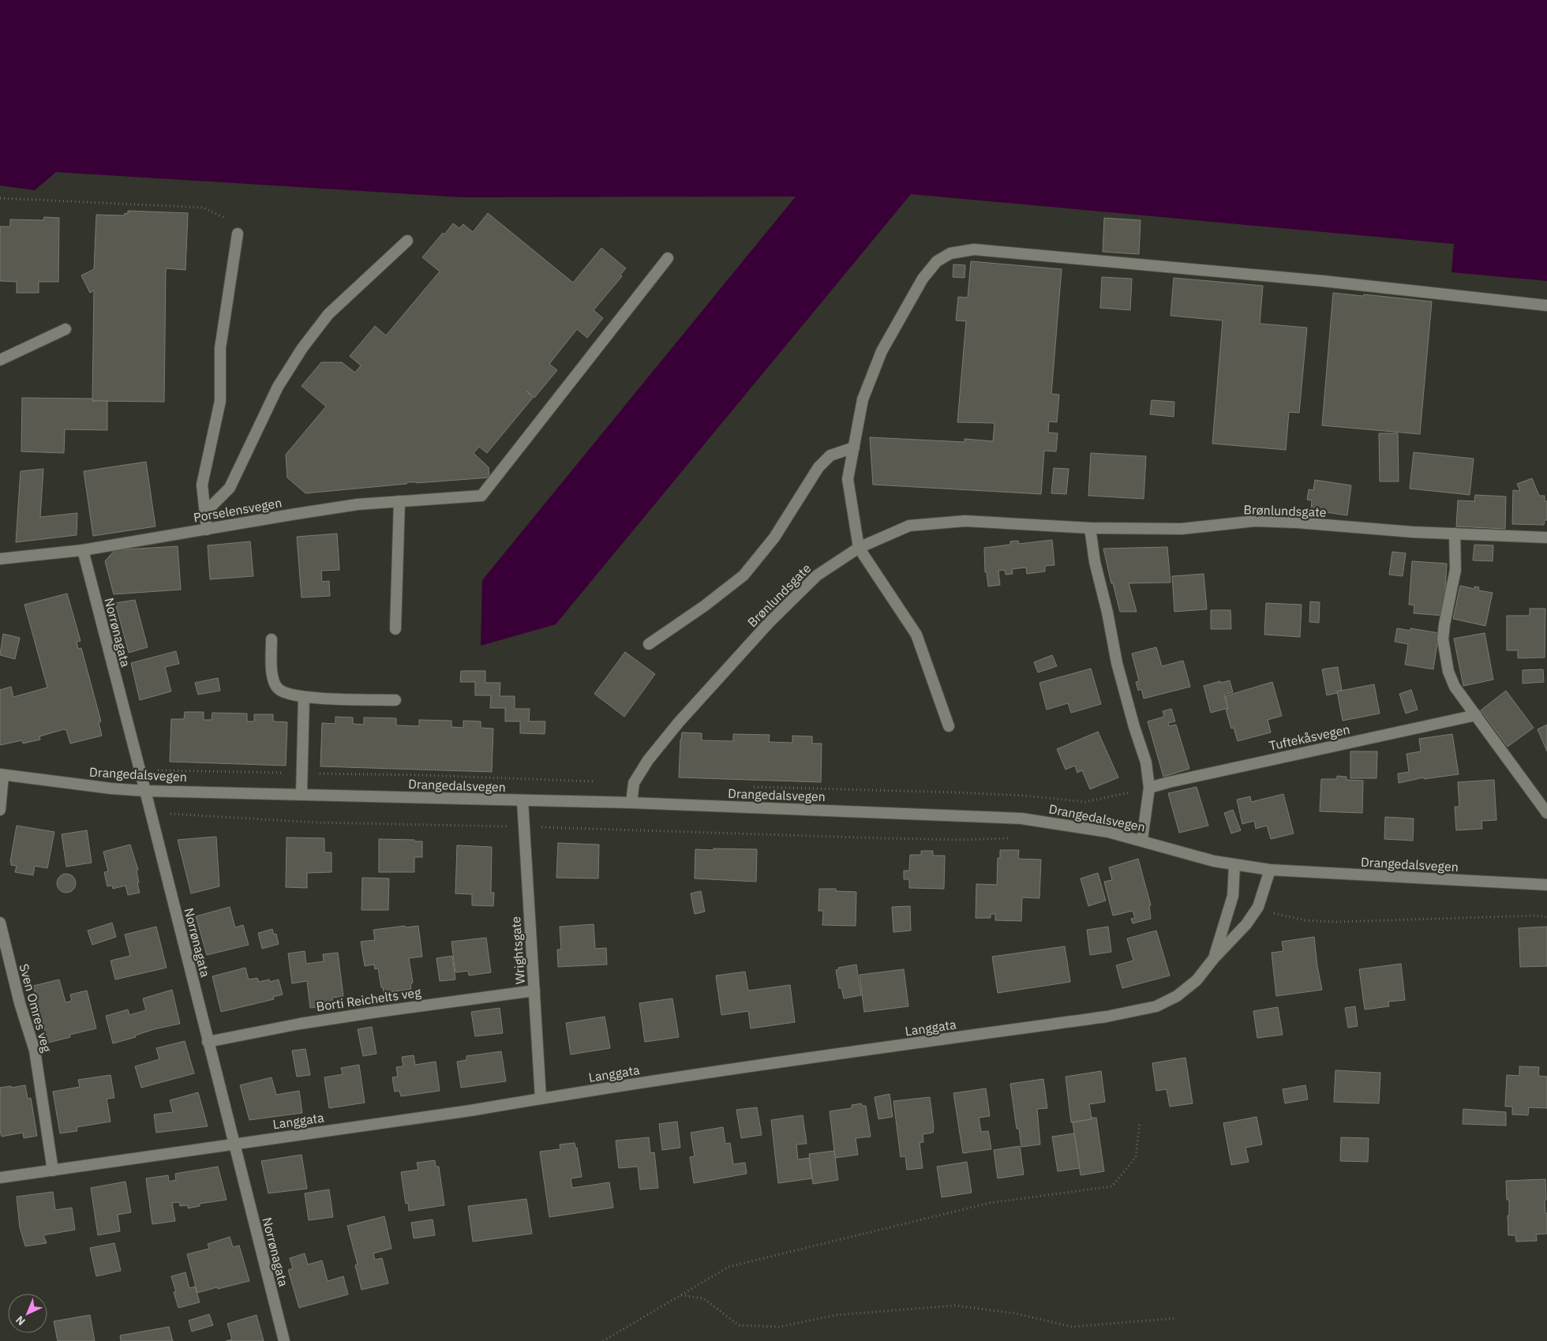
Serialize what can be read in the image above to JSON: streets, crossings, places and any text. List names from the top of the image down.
{
  "streets": {
    "street": [
      "Porselensvegen",
      "Brønlundsgate",
      "Norrønagata",
      "Tuftekåsvegen",
      "Drangedalsvegen",
      "Wrightsgate",
      "Borti Reichelts veg",
      "Sven Omres veg",
      "Langgata"
    ]
  },
  "crossings": [
    ["Porselensvegen", "Norrønagata"],
    ["Brønlundsgate", "Drangedalsvegen"],
    ["Norrønagata", "Drangedalsvegen"],
    ["Norrønagata", "Borti Reichelts veg"],
    ["Norrønagata", "Langgata"],
    ["Drangedalsvegen", "Wrightsgate"],
    ["Drangedalsvegen", "Langgata"],
    ["Wrightsgate", "Borti Reichelts veg"],
    ["Wrightsgate", "Langgata"],
    ["Sven Omres veg", "Langgata"]
  ],
  "north": "bottom left"
}
